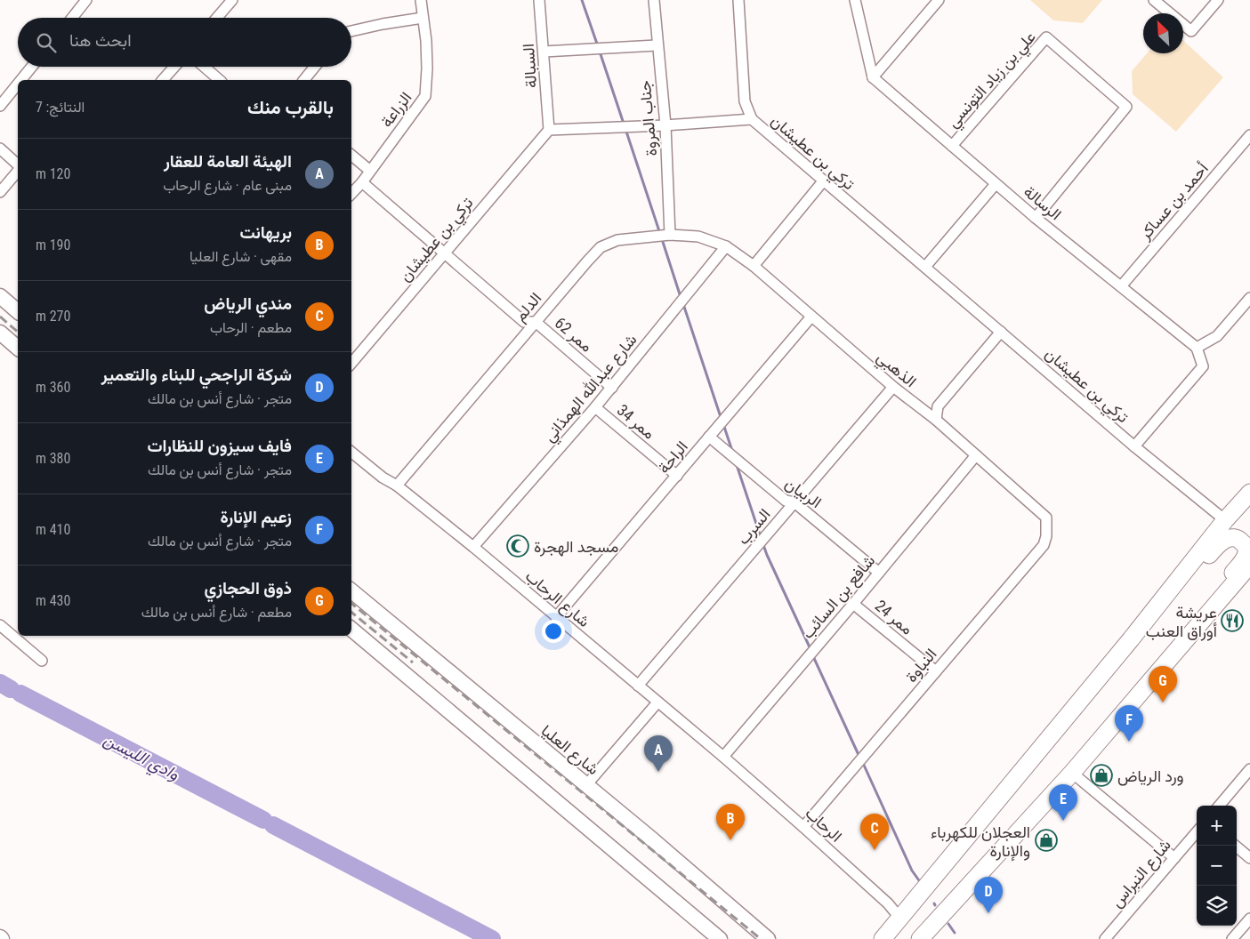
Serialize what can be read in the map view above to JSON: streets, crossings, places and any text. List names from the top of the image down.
{
  "streets": {
    "main road": ["شارع العليا"],
    "street": [
      "السبالة",
      "علي بن زياد التونسي",
      "الزراعة",
      "جناب المروة",
      "تركي بن عطيشان",
      "أحمد بن عساكر",
      "الرسالة",
      "الدلم",
      "ممر 62",
      "الذهبي",
      "شارع عبدالله الهمذاني",
      "ممر 34",
      "الراحة",
      "الربيان",
      "السرب",
      "شافع بن السائب",
      "شارع الرحاب",
      "ممر 24",
      "النباوة",
      "الرحاب",
      "شارع النبراس"
    ]
  },
  "crossings": [
    ["السبالة", "تركي بن عطيشان"],
    ["علي بن زياد التونسي", "الرسالة"],
    ["جناب المروة", "تركي بن عطيشان"],
    ["جناب المروة", "الدلم"],
    ["أحمد بن عساكر", "الرسالة"],
    ["الدلم", "ممر 62"],
    ["الدلم", "الذهبي"],
    ["الدلم", "شارع عبدالله الهمذاني"],
    ["الدلم", "شارع الرحاب"],
    ["ممر 62", "شارع عبدالله الهمذاني"],
    ["الذهبي", "شارع عبدالله الهمذاني"],
    ["الذهبي", "الراحة"],
    ["الذهبي", "السرب"],
    ["الذهبي", "شافع بن السائب"],
    ["الذهبي", "النباوة"],
    ["شارع عبدالله الهمذاني", "ممر 34"],
    ["شارع عبدالله الهمذاني", "شارع الرحاب"],
    ["ممر 34", "الراحة"],
    ["الراحة", "الربيان"],
    ["الراحة", "شارع الرحاب"],
    ["الربيان", "السرب"],
    ["الربيان", "شافع بن السائب"],
    ["السرب", "شارع الرحاب"],
    ["شافع بن السائب", "شارع الرحاب"],
    ["شافع بن السائب", "ممر 24"],
    ["شافع بن السائب", "الرحاب"],
    ["شارع الرحاب", "الرحاب"],
    ["ممر 24", "النباوة"],
    ["النباوة", "الرحاب"]
  ],
  "water": ["وادي الليسن"],
  "places": {
    "mosque": ["مسجد الهجرة"],
    "restaurant": ["عريشة أوراق العنب"],
    "shop": ["ورد الرياض", "العجلان للكهرباء والإنارة"]
  },
  "north": "top left",
  "page": {
    "search": "ابحث هنا",
    "heading": ["بالقرب منك", "النتائج: 7"],
    "list": [
      {
        "mark": "A",
        "name": "الهيئة العامة للعقار",
        "note": "مبنى عام · شارع الرحاب",
        "value": "120 m"
      },
      {
        "mark": "B",
        "name": "بريهانت",
        "note": "مقهى · شارع العليا",
        "value": "190 m"
      },
      {
        "mark": "C",
        "name": "مندي الرياض",
        "note": "مطعم · الرحاب",
        "value": "270 m"
      },
      {
        "mark": "D",
        "name": "شركة الراجحي للبناء والتعمير",
        "note": "متجر · شارع أنس بن مالك",
        "value": "360 m"
      },
      {
        "mark": "E",
        "name": "فايف سيزون للنظارات",
        "note": "متجر · شارع أنس بن مالك",
        "value": "380 m"
      },
      {
        "mark": "F",
        "name": "زعيم الإنارة",
        "note": "متجر · شارع أنس بن مالك",
        "value": "410 m"
      },
      {
        "mark": "G",
        "name": "ذوق الحجازي",
        "note": "مطعم · شارع أنس بن مالك",
        "value": "430 m"
      }
    ],
    "pins": [
      "G",
      "F",
      "A",
      "E",
      "B",
      "C",
      "D"
    ],
    "map_buttons": ["+", "−"]
  }
}
